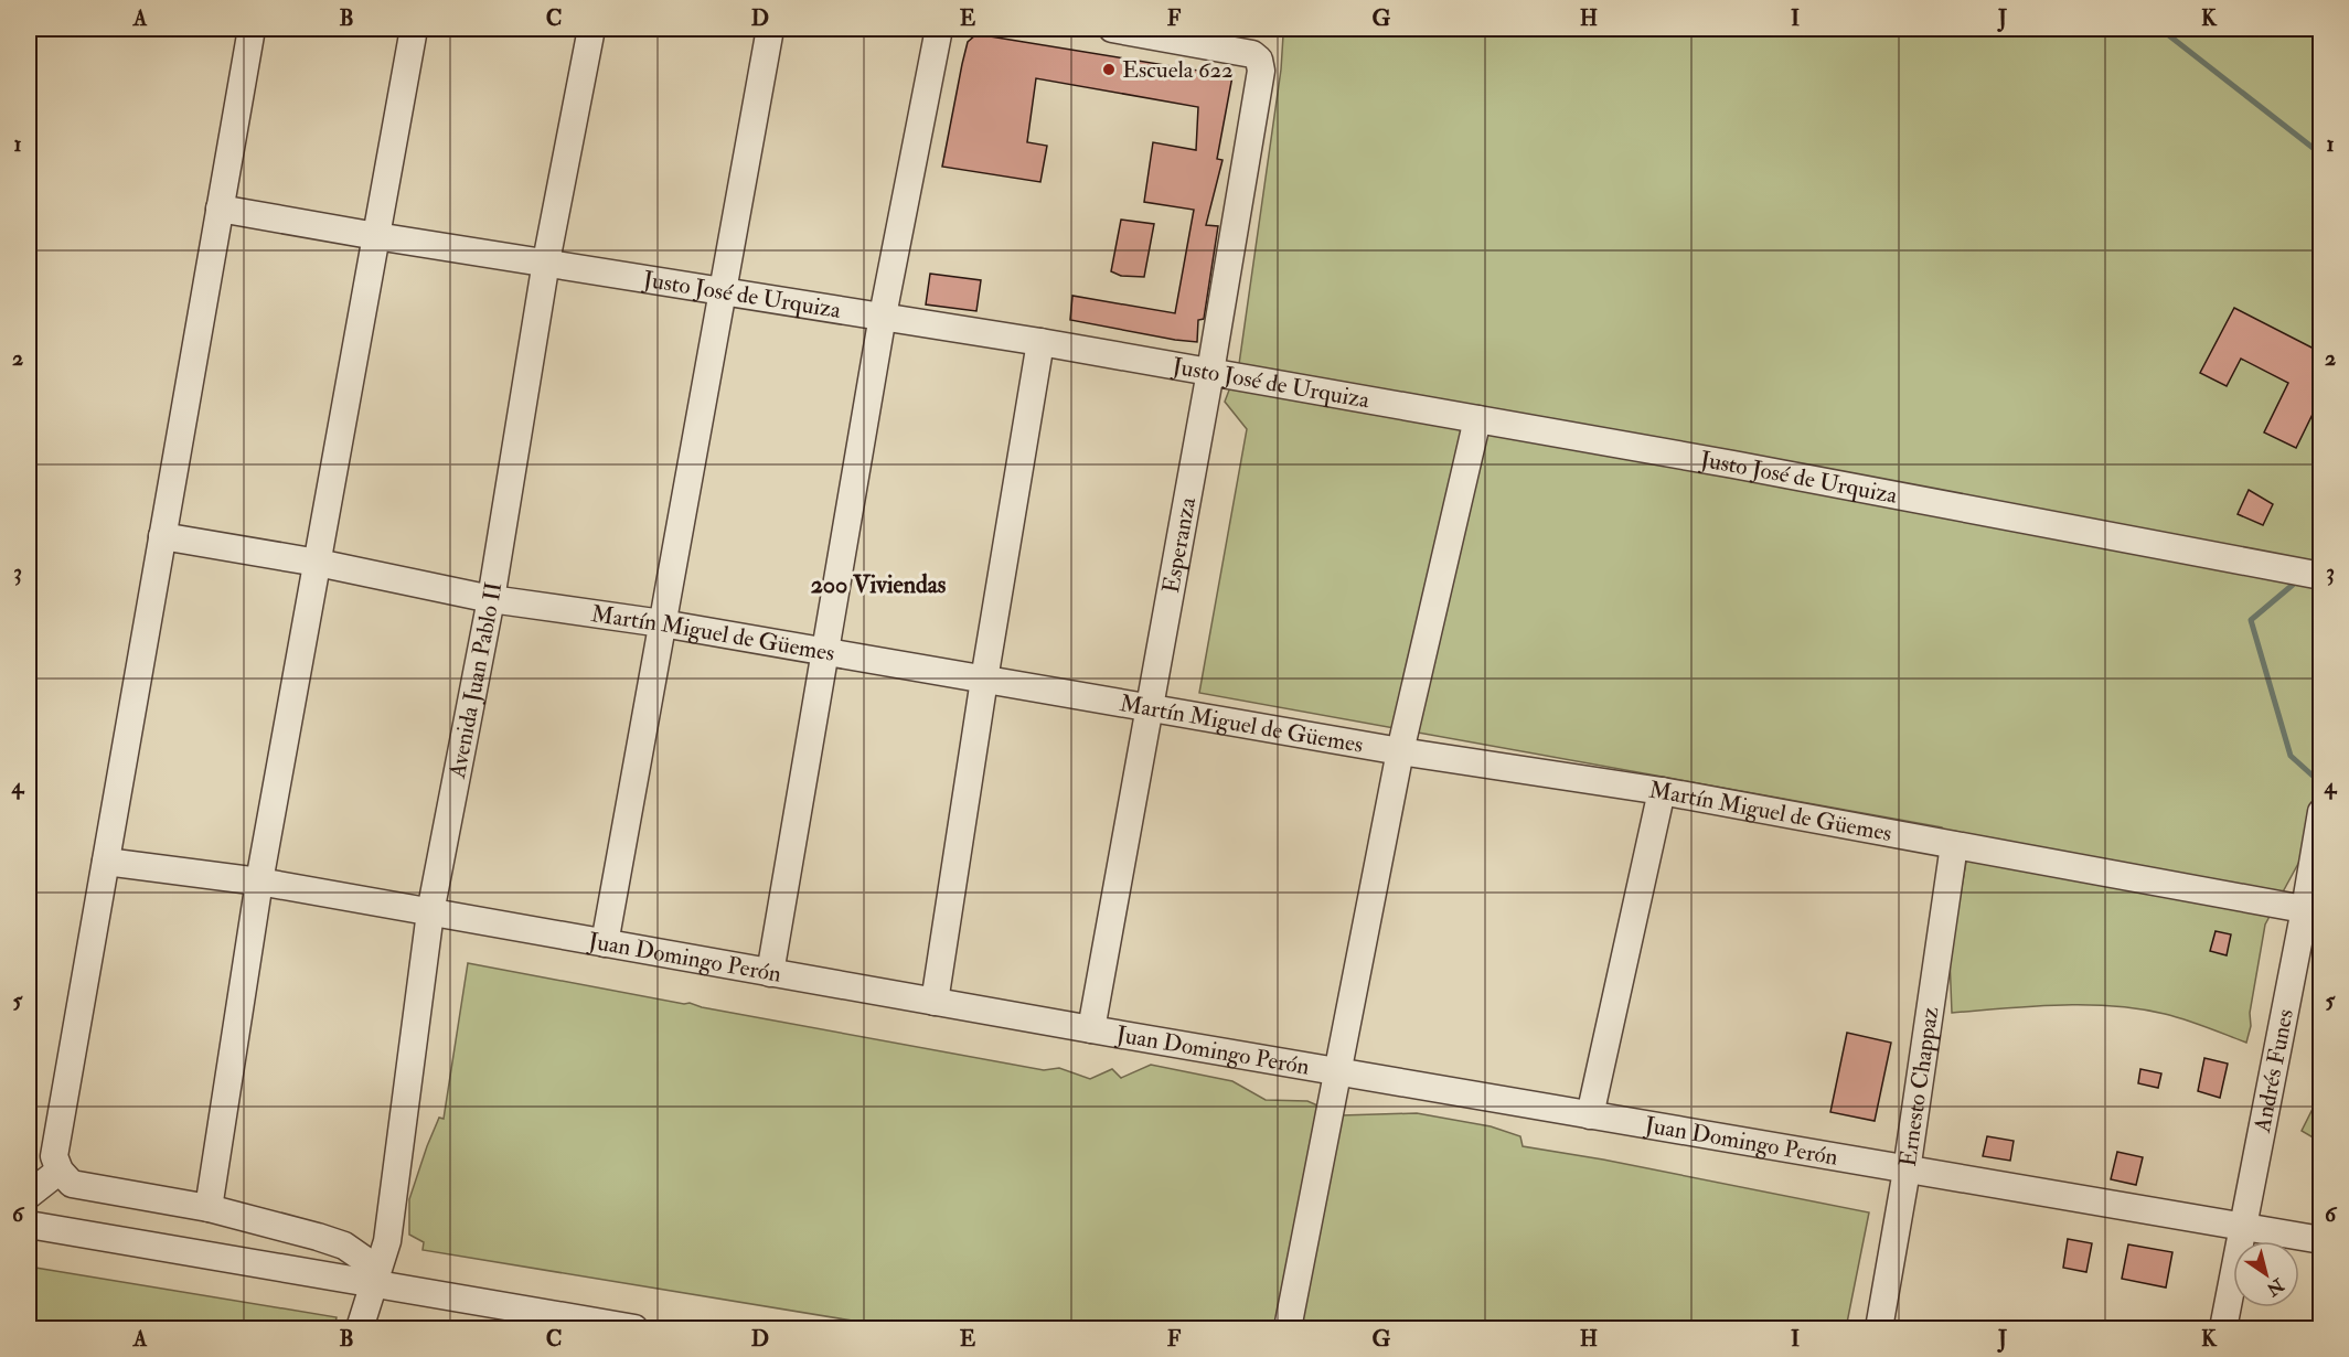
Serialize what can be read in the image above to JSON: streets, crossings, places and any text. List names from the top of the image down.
{
  "streets": {
    "street": [
      "Justo José de Urquiza",
      "Esperanza",
      "Martín Miguel de Güemes",
      "Avenida Juan Pablo II",
      "Juan Domingo Perón",
      "Andrés Funes",
      "Ernesto Chappaz"
    ]
  },
  "crossings": [
    ["Justo José de Urquiza", "Esperanza"],
    ["Justo José de Urquiza", "Avenida Juan Pablo II"],
    ["Esperanza", "Martín Miguel de Güemes"],
    ["Esperanza", "Juan Domingo Perón"],
    ["Martín Miguel de Güemes", "Avenida Juan Pablo II"],
    ["Martín Miguel de Güemes", "Andrés Funes"],
    ["Martín Miguel de Güemes", "Ernesto Chappaz"],
    ["Avenida Juan Pablo II", "Juan Domingo Perón"],
    ["Juan Domingo Perón", "Andrés Funes"],
    ["Juan Domingo Perón", "Ernesto Chappaz"]
  ],
  "districts": ["200 Viviendas"],
  "places": ["Escuela 622"],
  "north": "bottom right",
  "grid": {
    "columns": [
      "A",
      "B",
      "C",
      "D",
      "E",
      "F",
      "G",
      "H",
      "I",
      "J",
      "K"
    ],
    "rows": [
      "1",
      "2",
      "3",
      "4",
      "5",
      "6"
    ]
  }
}
